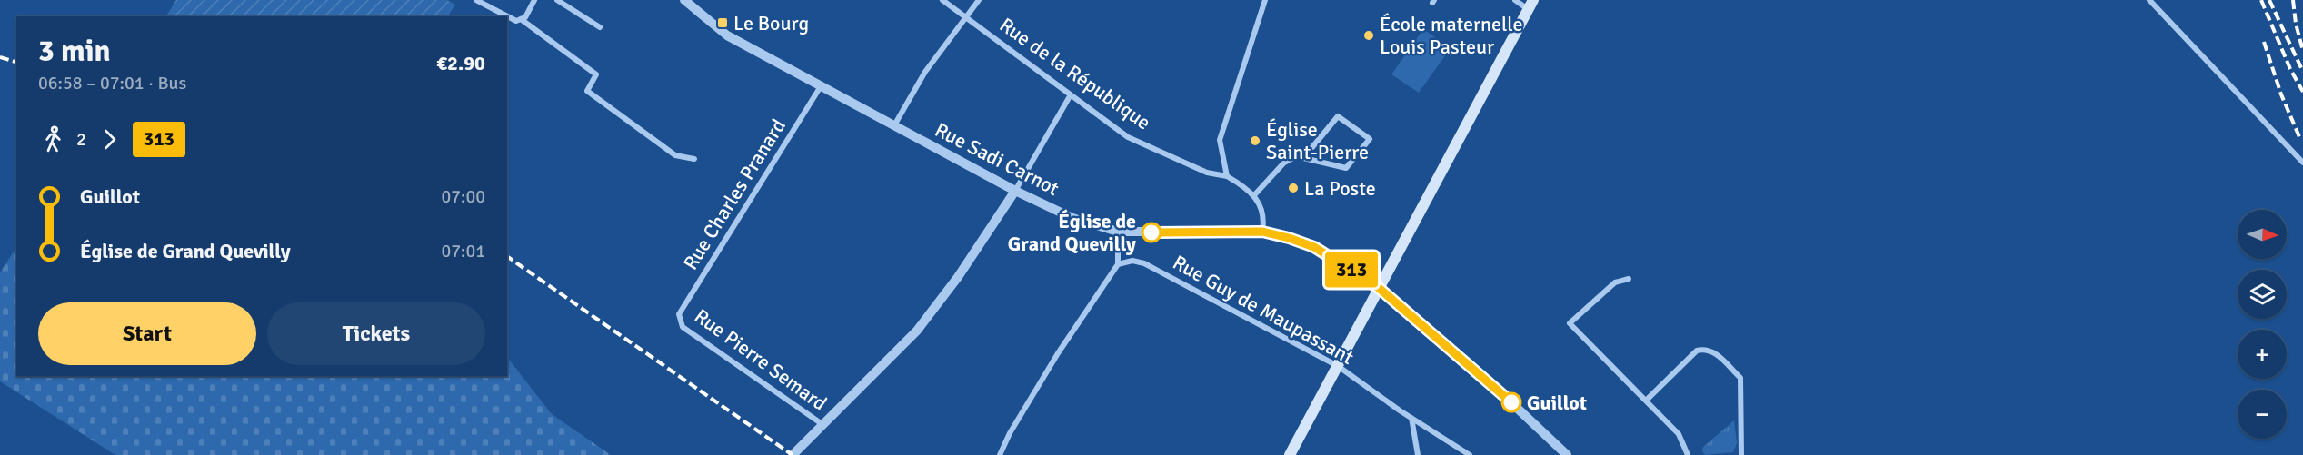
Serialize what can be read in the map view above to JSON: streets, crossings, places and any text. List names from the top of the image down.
{
  "streets": {
    "street": [
      "Rue de la République",
      "Rue Sadi Carnot",
      "Rue Charles Pranard",
      "Rue Guy de Maupassant",
      "Rue Pierre Semard"
    ]
  },
  "crossings": [
    ["Rue Sadi Carnot", "Rue Charles Pranard"],
    ["Rue Charles Pranard", "Rue Pierre Semard"]
  ],
  "places": {
    "transit": ["Le Bourg"],
    "other": [
      "École maternelle Louis Pasteur",
      "Église Saint-Pierre",
      "La Poste",
      "Église de Grand Quevilly",
      "Guillot"
    ]
  },
  "lines": ["bus line 313"],
  "north": "right",
  "page": {
    "on_map": "313",
    "heading": ["3 min", "06:58 – 07:01 · Bus", "€2.90"],
    "legs": ["2", "313"],
    "list": [
      {
        "name": "Guillot",
        "value": "07:00"
      },
      {
        "name": "Église de Grand Quevilly",
        "value": "07:01"
      }
    ],
    "map_buttons": ["+", "−"],
    "buttons": ["Start", "Tickets"]
  }
}
